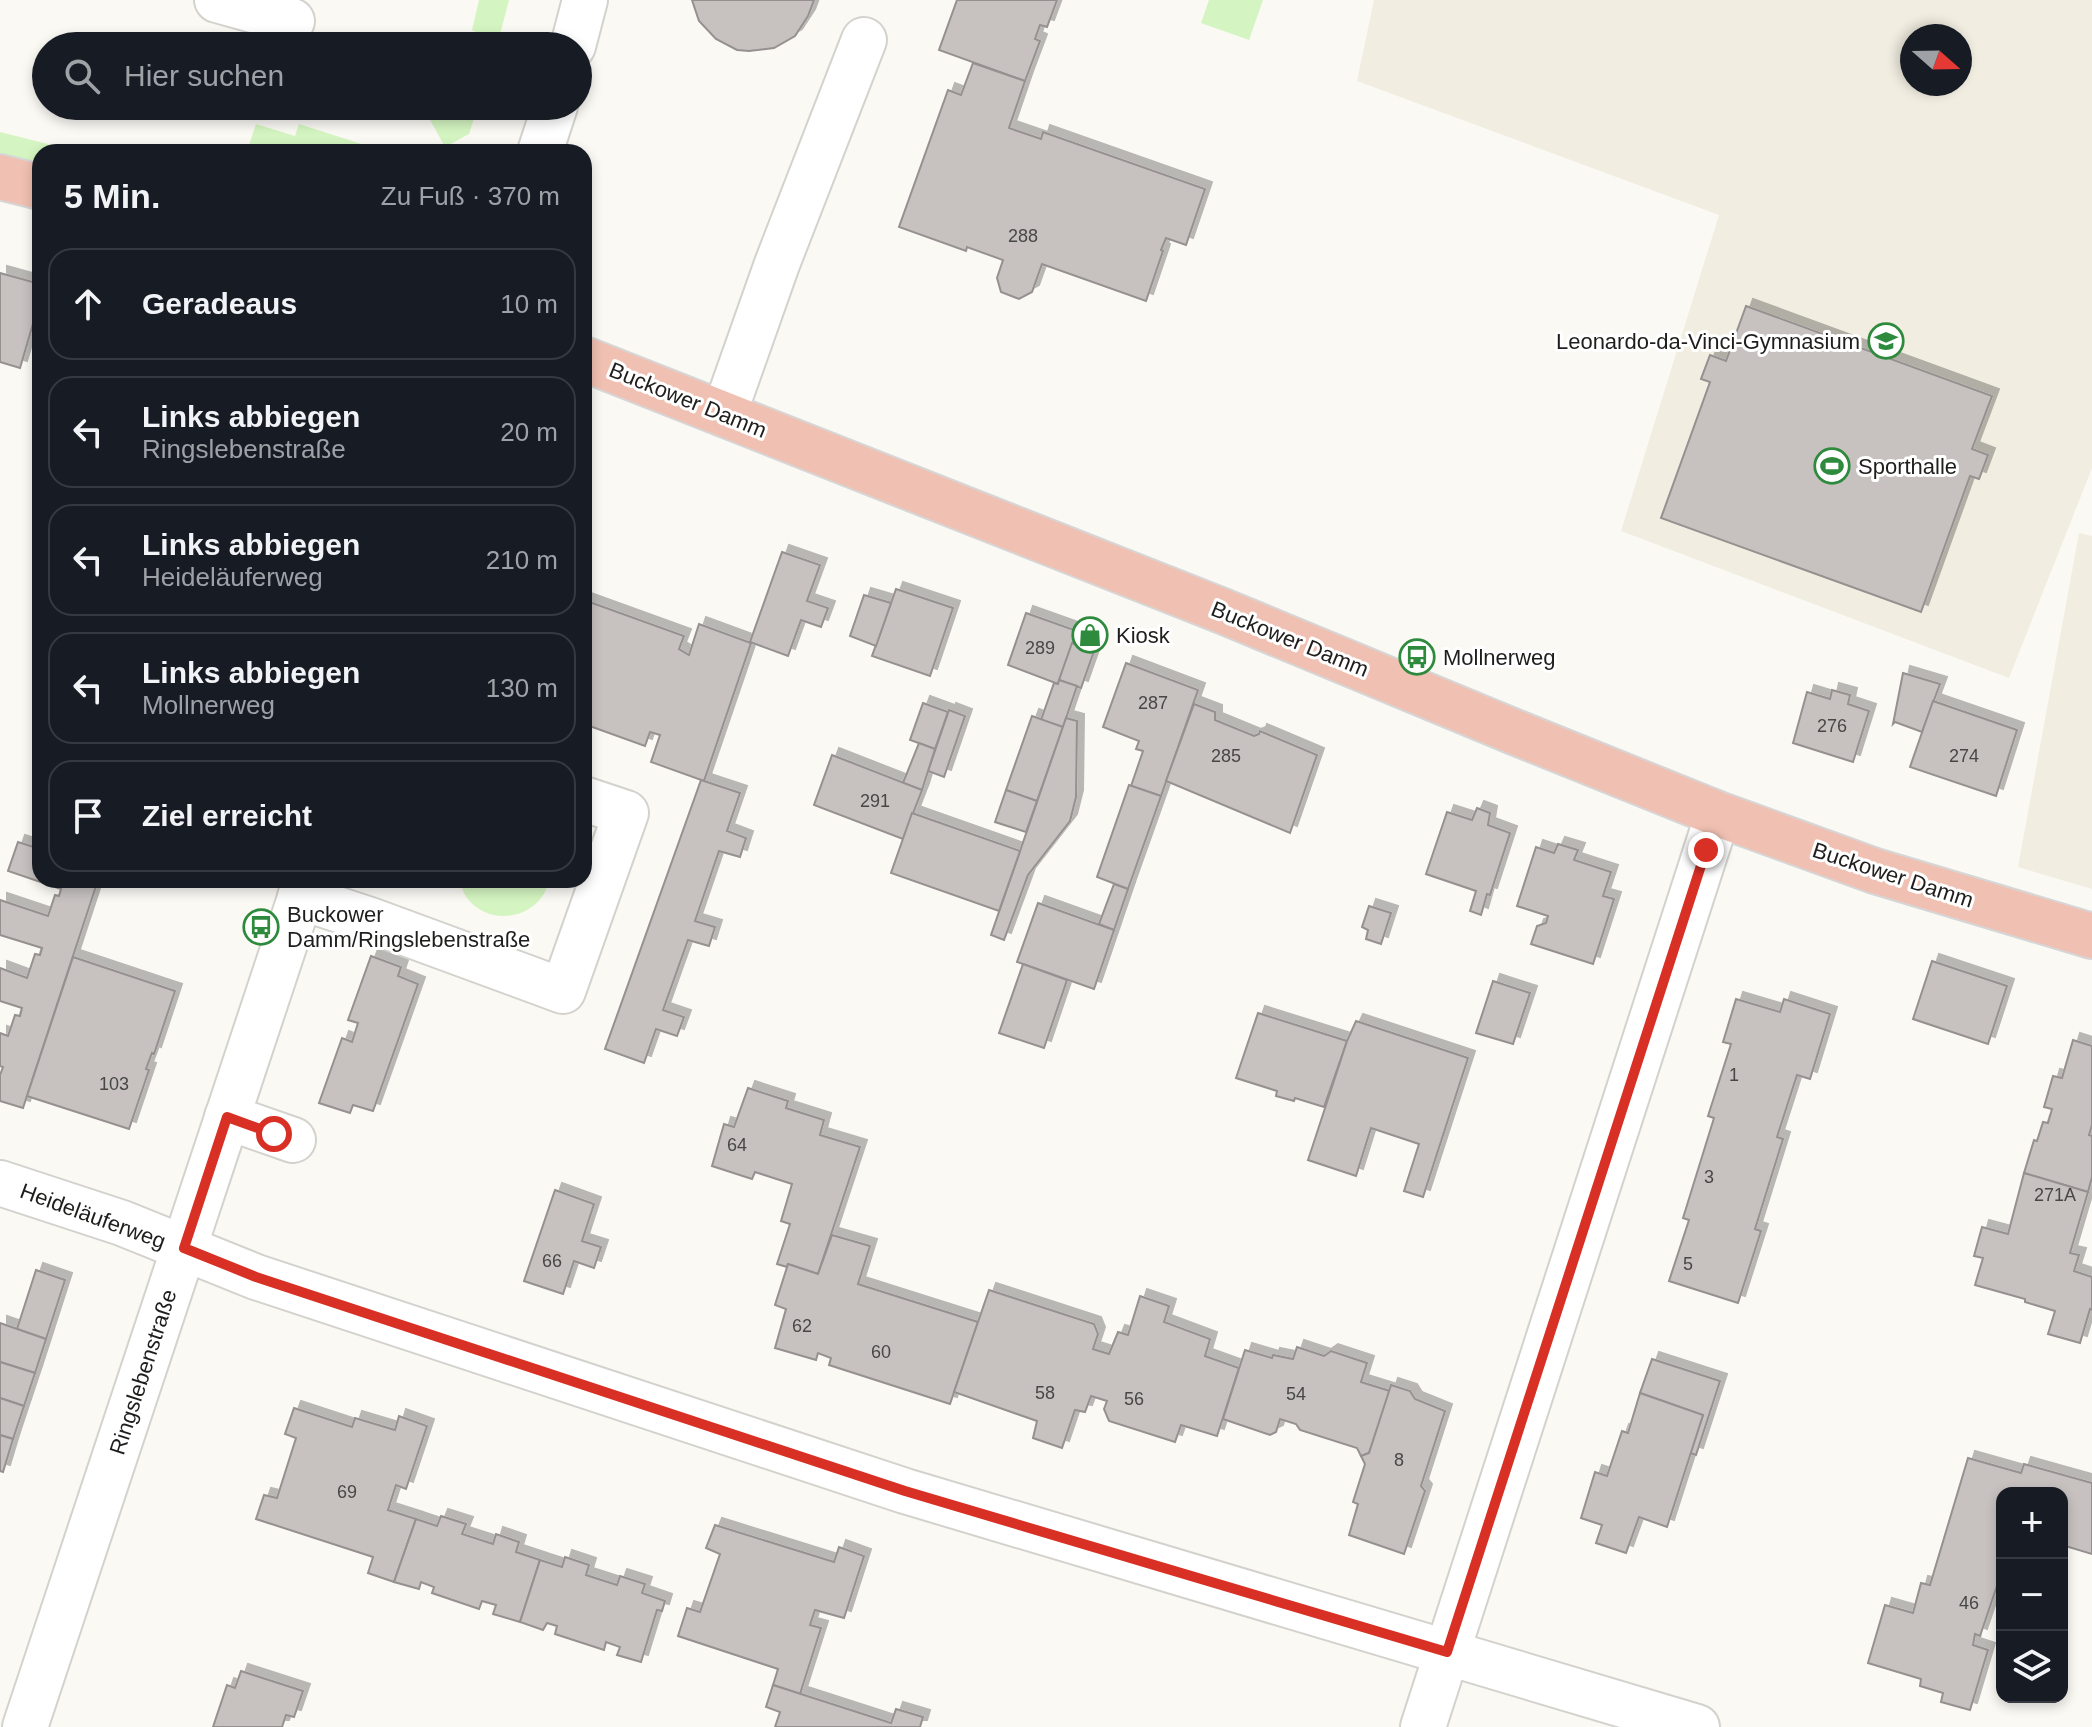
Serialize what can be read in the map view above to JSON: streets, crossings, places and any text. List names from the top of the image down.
{
  "streets": {
    "main road": ["Buckower Damm"],
    "street": ["Heideläuferweg", "Ringslebenstraße"]
  },
  "crossings": [
    ["Heideläuferweg", "Ringslebenstraße"]
  ],
  "places": {
    "school or university": ["Leonardo-da-Vinci-Gymnasium"],
    "sports": ["Sporthalle"],
    "shop": ["Kiosk"],
    "bus stop": ["Mollnerweg", "Buckower Damm/Ringslebenstraße"]
  },
  "house_numbers": [
    "288",
    "289",
    "287",
    "276",
    "285",
    "274",
    "291",
    "1",
    "103",
    "64",
    "3",
    "271A",
    "66",
    "5",
    "62",
    "60",
    "58",
    "54",
    "56",
    "8",
    "69",
    "46"
  ],
  "north": "right",
  "page": {
    "search": "Hier suchen",
    "heading": ["5 Min.", "Zu Fuß · 370 m"],
    "list": [
      ["Geradeaus", "10 m"],
      ["Links abbiegen", "Ringslebenstraße", "20 m"],
      ["Links abbiegen", "Heideläuferweg", "210 m"],
      ["Links abbiegen", "Mollnerweg", "130 m"],
      "Ziel erreicht"
    ],
    "map_buttons": ["+", "−"]
  }
}
